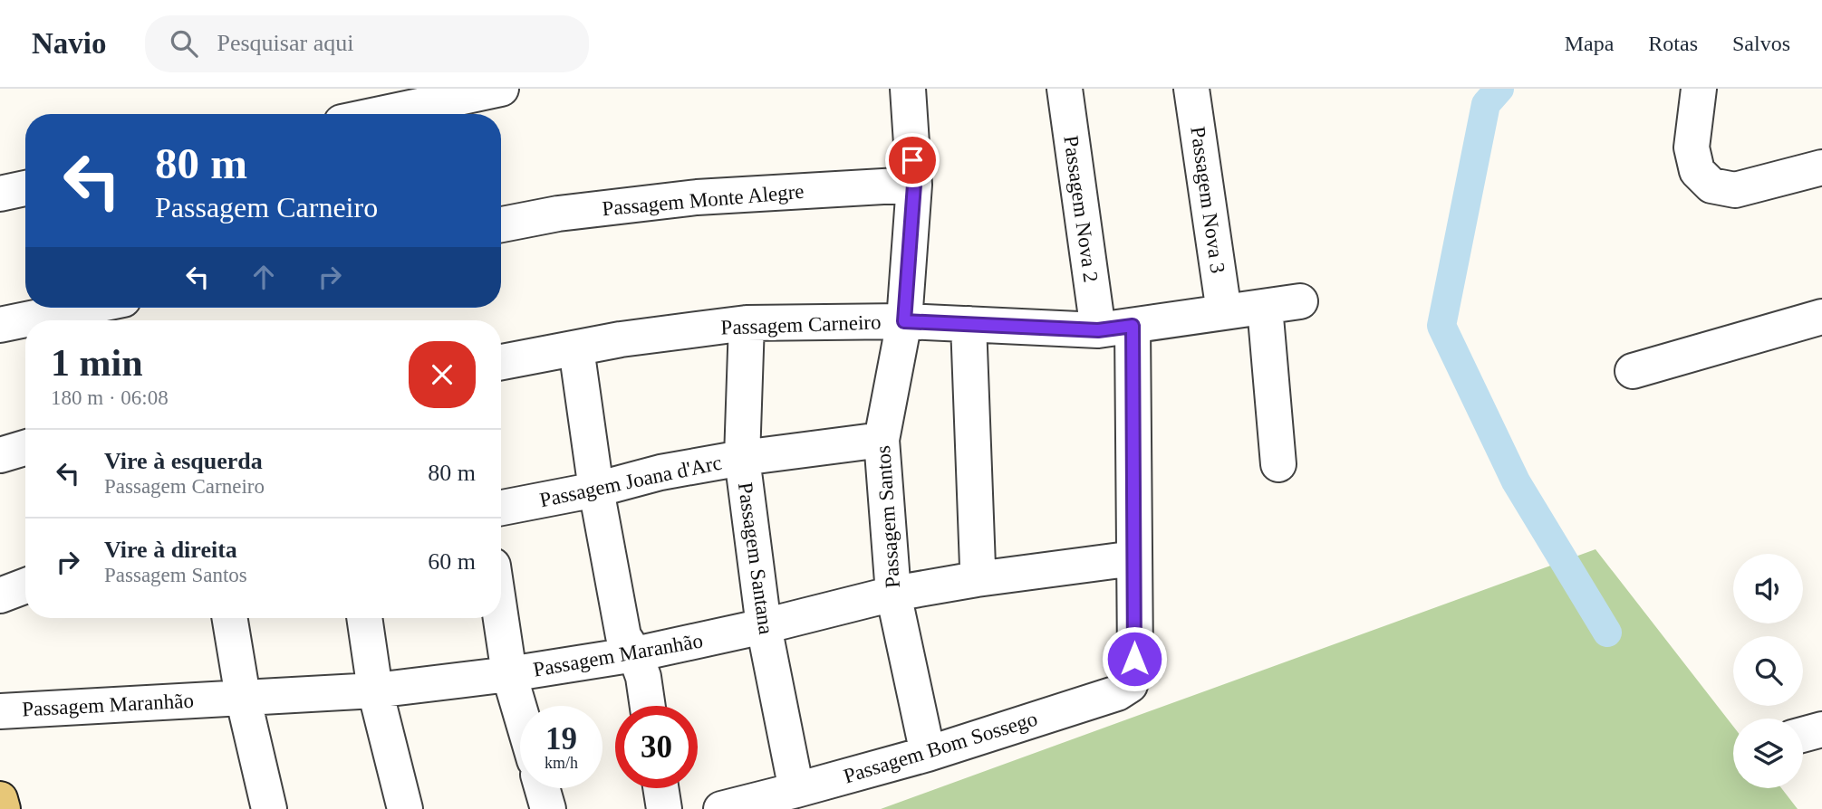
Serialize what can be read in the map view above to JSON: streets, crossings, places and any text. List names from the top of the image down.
{
  "streets": {
    "street": [
      "Passagem Monte Alegre",
      "Passagem Nova 3",
      "Passagem Nova 2",
      "Passagem Carneiro",
      "Passagem Joana d'Arc",
      "Passagem Santos",
      "Passagem Santana",
      "Passagem Maranhão",
      "Passagem Bom Sossego"
    ]
  },
  "crossings": [
    ["Passagem Monte Alegre", "Passagem Santos"],
    ["Passagem Nova 3", "Passagem Carneiro"],
    ["Passagem Nova 2", "Passagem Carneiro"],
    ["Passagem Carneiro", "Passagem Santos"],
    ["Passagem Carneiro", "Passagem Santana"],
    ["Passagem Carneiro", "Passagem Bom Sossego"],
    ["Passagem Joana d'Arc", "Passagem Santos"],
    ["Passagem Joana d'Arc", "Passagem Santana"],
    ["Passagem Santos", "Passagem Maranhão"],
    ["Passagem Santos", "Passagem Bom Sossego"],
    ["Passagem Santana", "Passagem Maranhão"],
    ["Passagem Santana", "Passagem Bom Sossego"],
    ["Passagem Maranhão", "Passagem Bom Sossego"]
  ],
  "page": {
    "header": "Navio",
    "search": "Pesquisar aqui",
    "nav": ["Mapa", "Rotas", "Salvos"],
    "turn": ["80 m", "Passagem Carneiro"],
    "heading": ["1 min", "180 m · 06:08"],
    "list": [
      {
        "name": "Vire à esquerda",
        "note": "Passagem Carneiro",
        "value": "80 m"
      },
      {
        "name": "Vire à direita",
        "note": "Passagem Santos",
        "value": "60 m"
      }
    ],
    "speed": "19 km/h",
    "limit": "30"
  }
}
